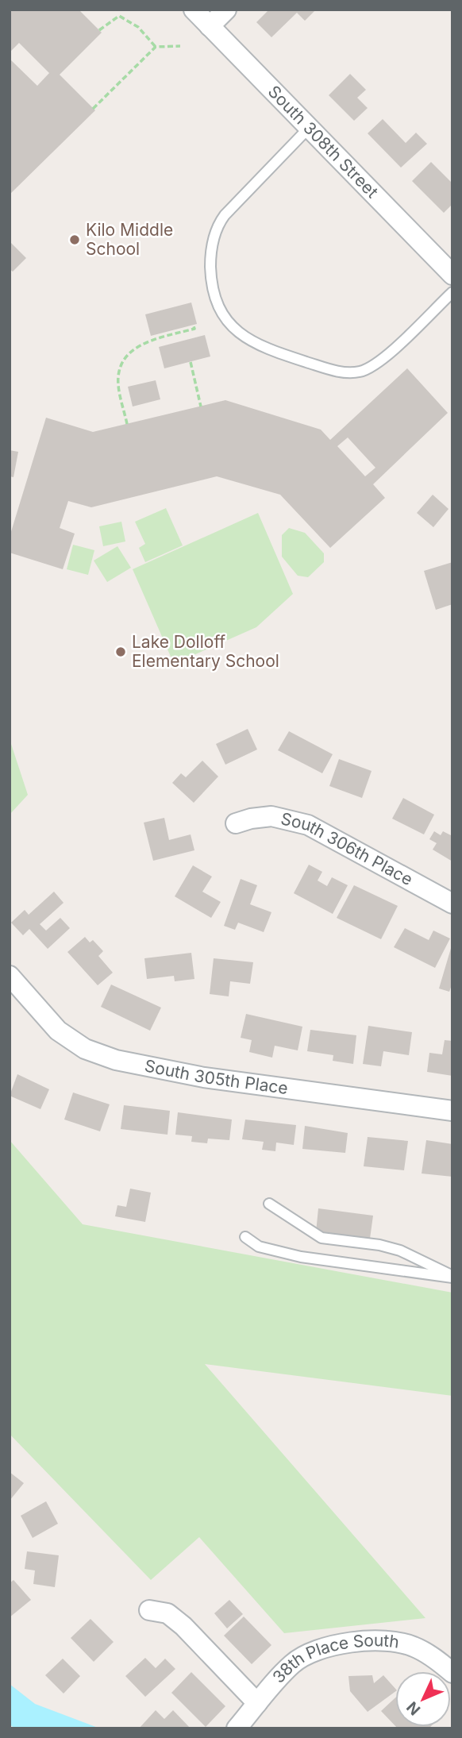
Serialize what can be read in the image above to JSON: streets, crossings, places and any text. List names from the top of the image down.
{
  "streets": {
    "street": [
      "South 308th Street",
      "South 306th Place",
      "South 305th Place",
      "38th Place South"
    ]
  },
  "places": ["Kilo Middle School", "Lake Dolloff Elementary School"],
  "north": "bottom left"
}
